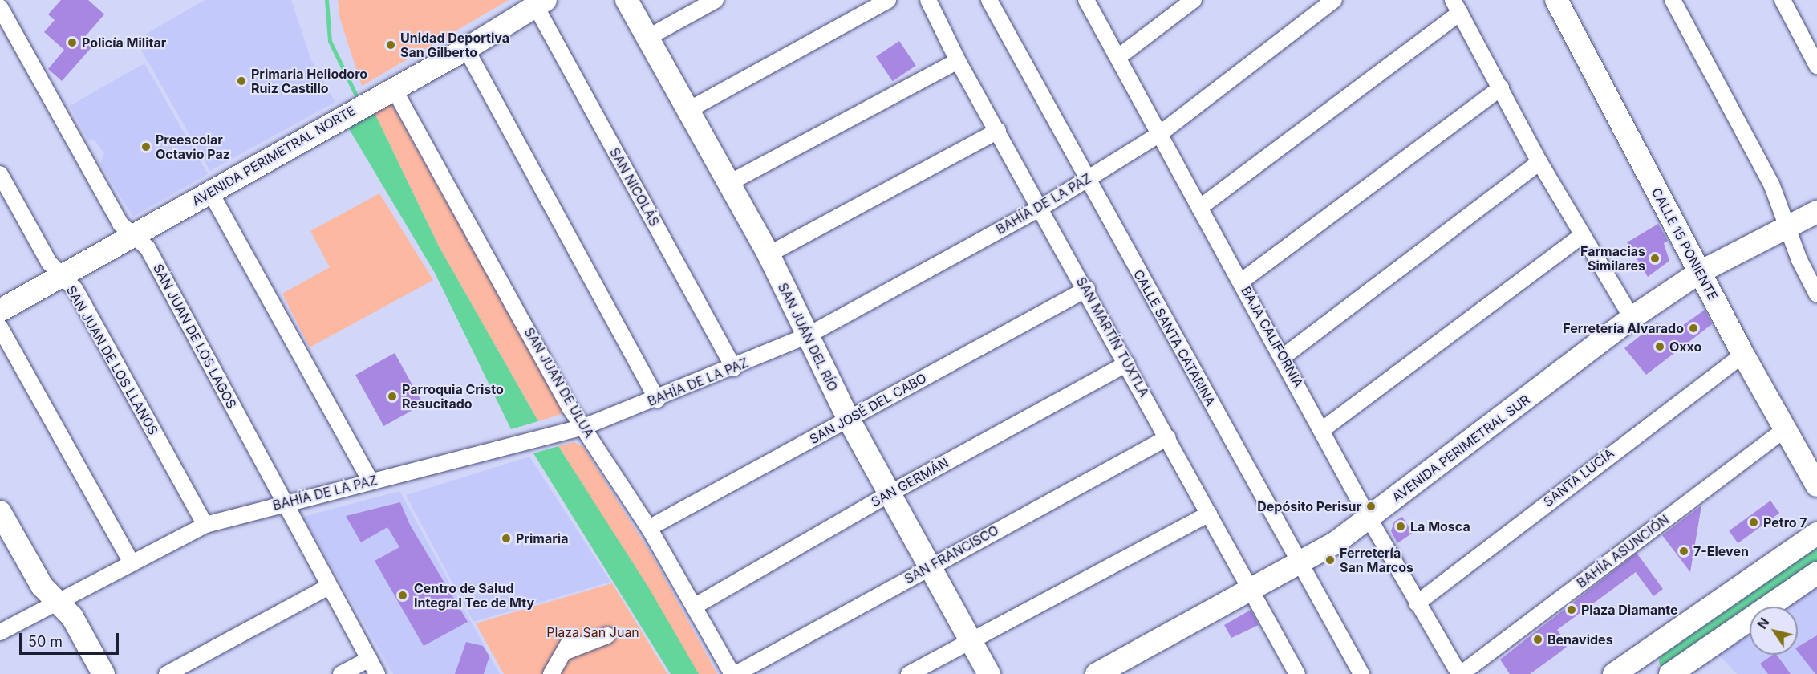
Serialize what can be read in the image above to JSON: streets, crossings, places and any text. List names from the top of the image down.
{
  "streets": {
    "street": [
      "AVENIDA PERIMETRAL NORTE",
      "SAN NICOLÁS",
      "BAHÍA DE LA PAZ",
      "CALLE 15 PONIENTE",
      "SAN JUAN DE LOS LAGOS",
      "SAN JUÁN DEL RÍO",
      "SAN MARTÍN TUXTLA",
      "BAJA CALIFORNIA",
      "CALLE SANTA CATARINA",
      "SAN JUAN DE LOS LLANOS",
      "SAN JUAN DE ULUA",
      "SAN JOSÉ DEL CABO",
      "AVENIDA PERIMETRAL SUR",
      "SANTA LUCÍA",
      "SAN GERMÁN",
      "BAHÍA ASUNCIÓN",
      "SAN FRANCISCO"
    ]
  },
  "crossings": [
    ["AVENIDA PERIMETRAL NORTE", "SAN NICOLÁS"],
    ["AVENIDA PERIMETRAL NORTE", "SAN JUAN DE LOS LAGOS"],
    ["AVENIDA PERIMETRAL NORTE", "SAN JUAN DE LOS LLANOS"],
    ["AVENIDA PERIMETRAL NORTE", "SAN JUAN DE ULUA"],
    ["SAN NICOLÁS", "BAHÍA DE LA PAZ"],
    ["BAHÍA DE LA PAZ", "SAN JUAN DE LOS LAGOS"],
    ["BAHÍA DE LA PAZ", "SAN JUÁN DEL RÍO"],
    ["BAHÍA DE LA PAZ", "SAN MARTÍN TUXTLA"],
    ["BAHÍA DE LA PAZ", "BAJA CALIFORNIA"],
    ["BAHÍA DE LA PAZ", "CALLE SANTA CATARINA"],
    ["BAHÍA DE LA PAZ", "SAN JUAN DE LOS LLANOS"],
    ["BAHÍA DE LA PAZ", "SAN JUAN DE ULUA"],
    ["CALLE 15 PONIENTE", "AVENIDA PERIMETRAL SUR"],
    ["CALLE 15 PONIENTE", "SANTA LUCÍA"],
    ["CALLE 15 PONIENTE", "BAHÍA ASUNCIÓN"],
    ["SAN JUÁN DEL RÍO", "SAN JOSÉ DEL CABO"],
    ["SAN JUÁN DEL RÍO", "SAN GERMÁN"],
    ["SAN JUÁN DEL RÍO", "SAN FRANCISCO"],
    ["SAN MARTÍN TUXTLA", "SAN JOSÉ DEL CABO"],
    ["SAN MARTÍN TUXTLA", "AVENIDA PERIMETRAL SUR"],
    ["SAN MARTÍN TUXTLA", "SAN GERMÁN"],
    ["SAN MARTÍN TUXTLA", "SAN FRANCISCO"],
    ["BAJA CALIFORNIA", "AVENIDA PERIMETRAL SUR"],
    ["BAJA CALIFORNIA", "SANTA LUCÍA"],
    ["BAJA CALIFORNIA", "BAHÍA ASUNCIÓN"],
    ["CALLE SANTA CATARINA", "AVENIDA PERIMETRAL SUR"],
    ["SAN JUAN DE ULUA", "SAN JOSÉ DEL CABO"],
    ["SAN JUAN DE ULUA", "SAN GERMÁN"],
    ["SAN JUAN DE ULUA", "SAN FRANCISCO"]
  ],
  "parks": ["Plaza San Juan"],
  "places": [
    "Policía Militar",
    "Unidad Deportiva San Gilberto",
    "Primaria Heliodoro Ruiz Castillo",
    "Preescolar Octavio Paz",
    "Farmacias Similares",
    "Ferretería Alvarado",
    "Oxxo",
    "Parroquia Cristo Resucitado",
    "Depósito Perisur",
    "Petro 7",
    "La Mosca",
    "Primaria",
    "7-Eleven",
    "Ferretería San Marcos",
    "Centro de Salud Integral Tec de Mty",
    "Plaza Diamante",
    "Benavides"
  ],
  "scale_bar": "50 m",
  "north": "top left"
}
